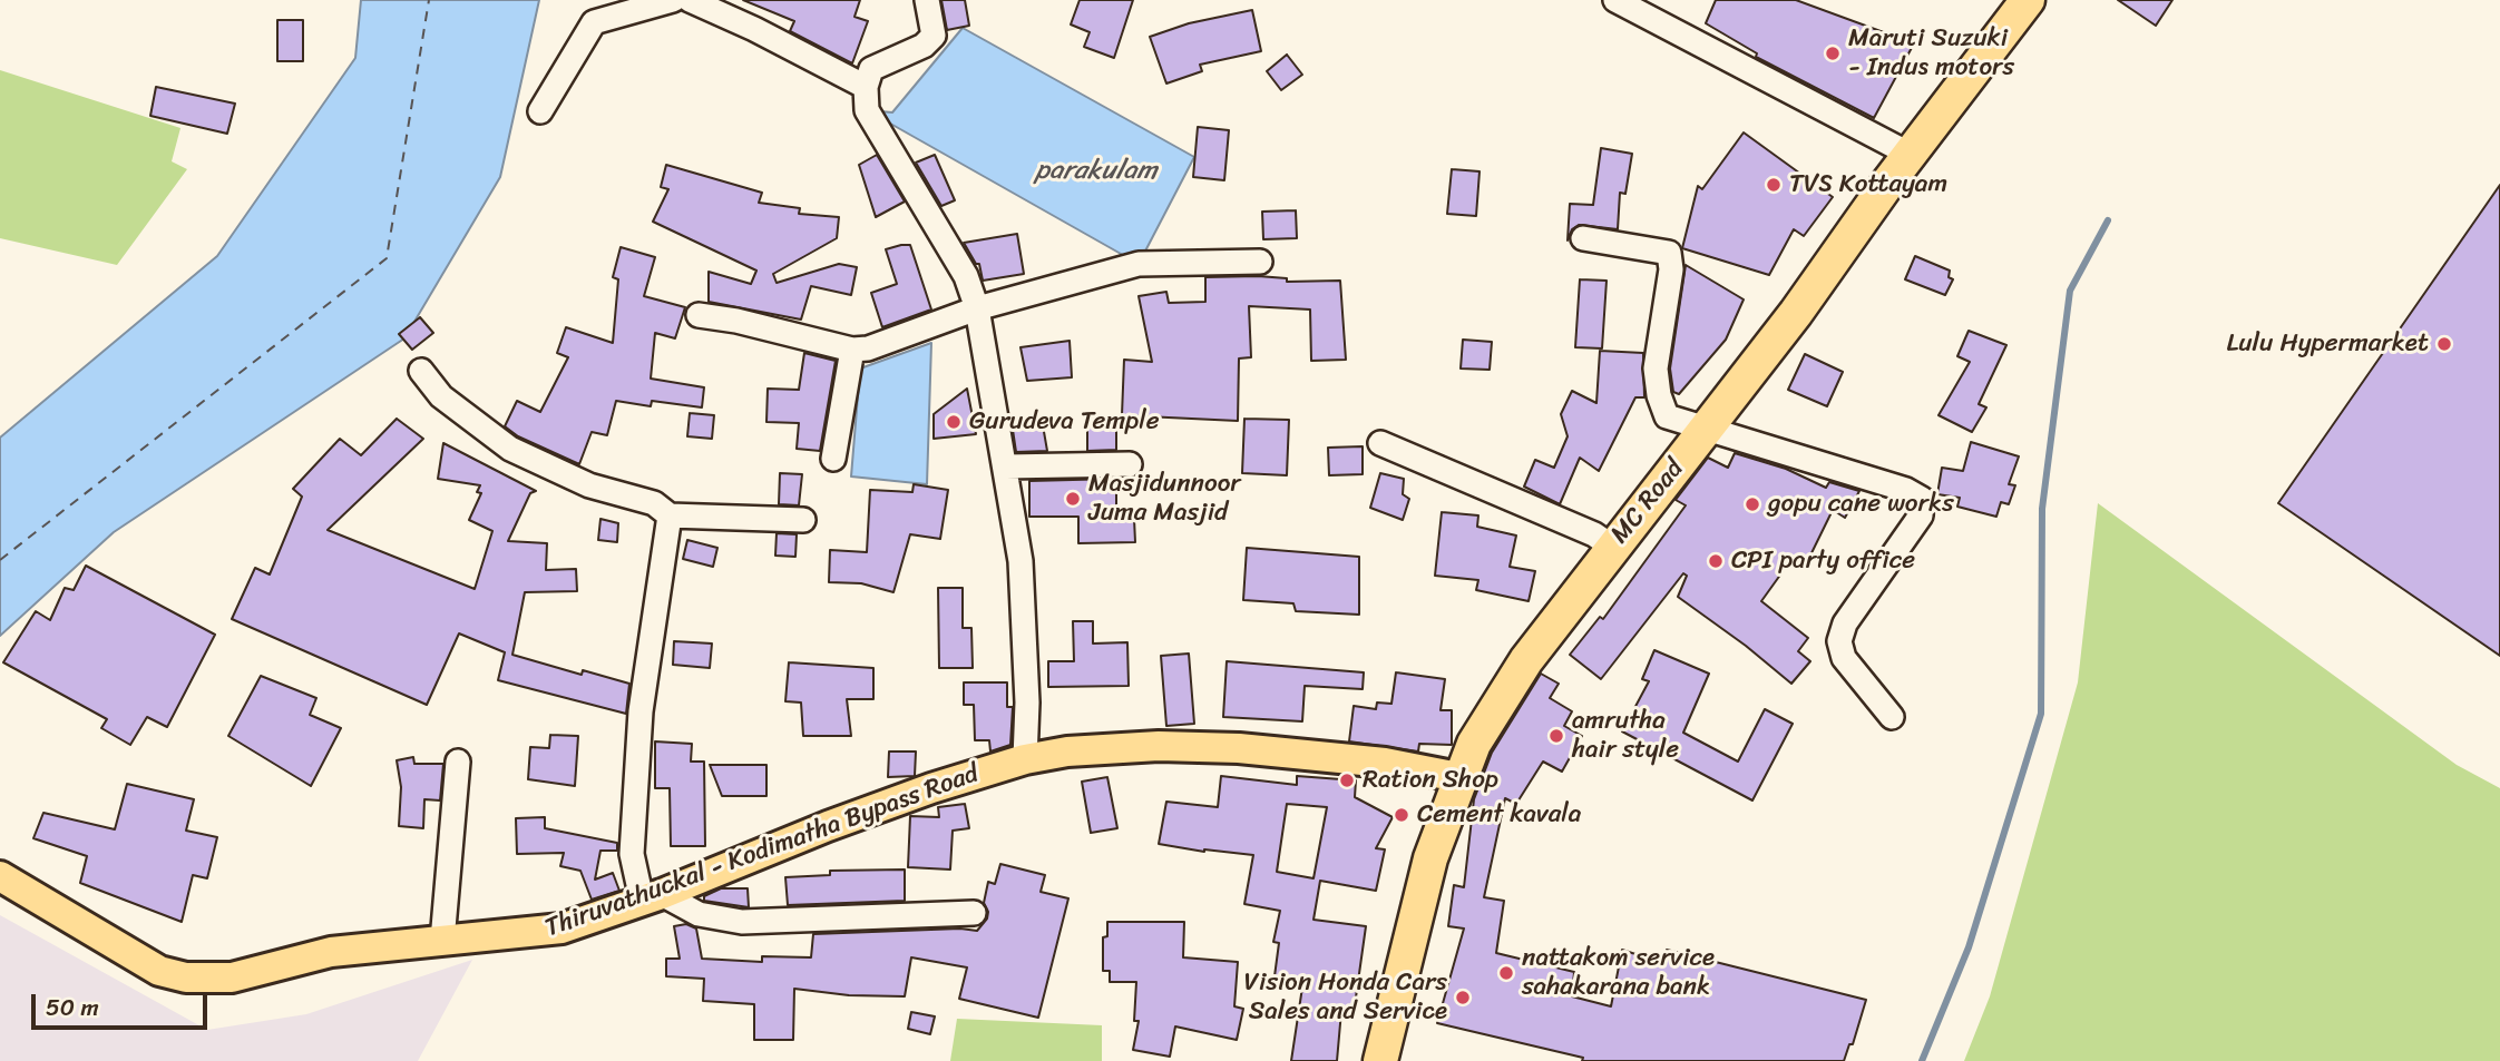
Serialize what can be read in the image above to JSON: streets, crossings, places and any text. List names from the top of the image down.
{
  "streets": {
    "highway": ["MC Road"],
    "main road": ["Thiruvathuckal - Kodimatha Bypass Road"]
  },
  "crossings": [
    ["MC Road", "Thiruvathuckal - Kodimatha Bypass Road"]
  ],
  "water": ["parakulam"],
  "places": [
    "Maruti Suzuki - Indus motors",
    "TVS Kottayam",
    "Lulu Hypermarket",
    "Gurudeva Temple",
    "Masjidunnoor Juma Masjid",
    "gopu cane works",
    "CPI party office",
    "amrutha hair style",
    "Ration Shop",
    "Cement kavala",
    "nattakom service sahakarana bank",
    "Vision Honda Cars Sales and Service"
  ],
  "scale_bar": "50 m"
}
